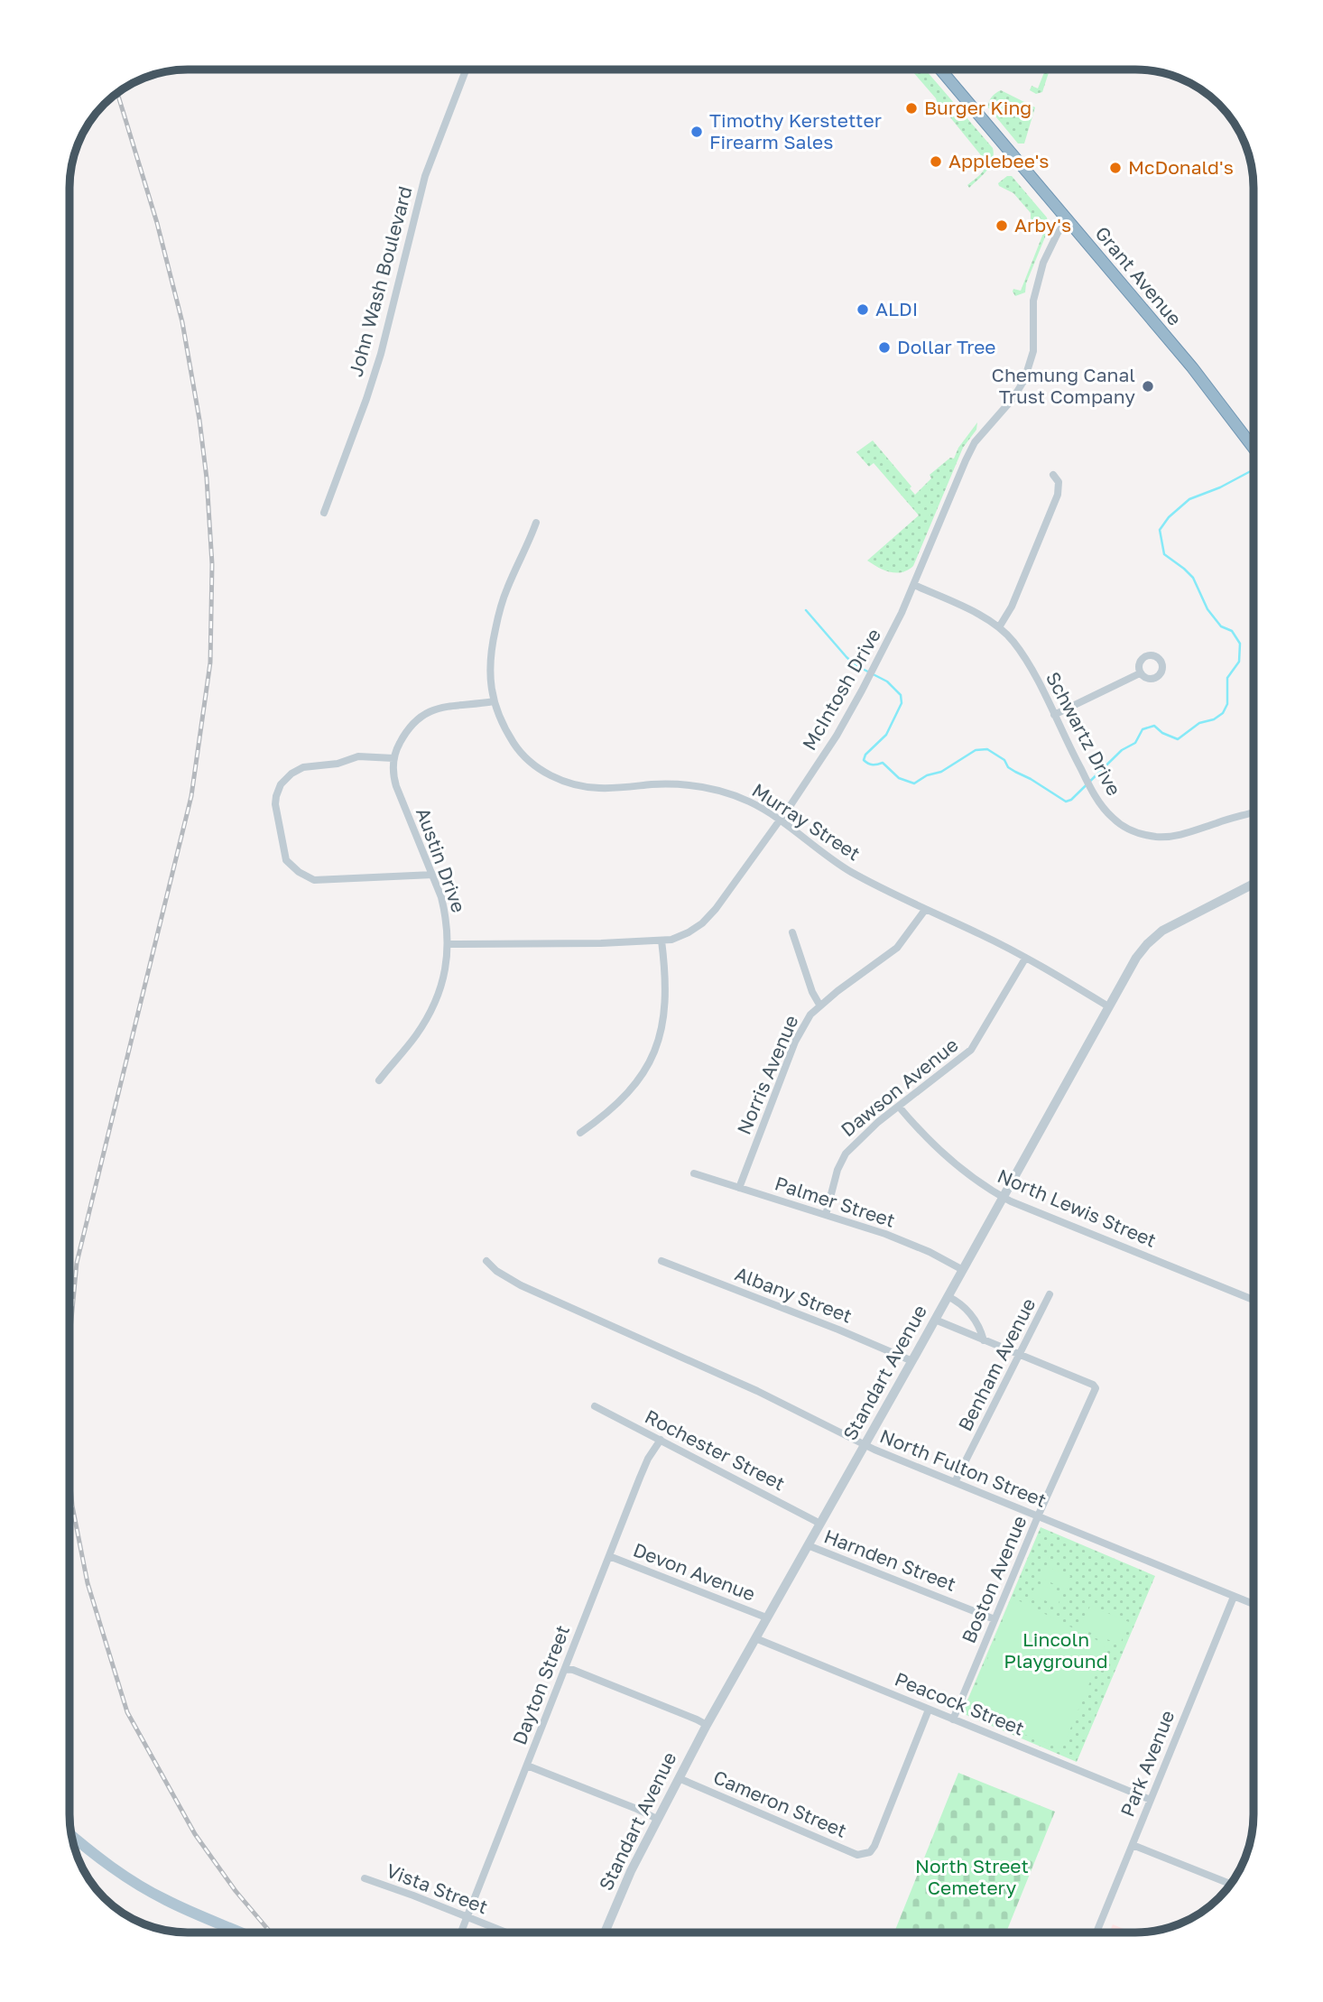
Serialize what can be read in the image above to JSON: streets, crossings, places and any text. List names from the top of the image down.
{
  "streets": {
    "highway": ["Grant Avenue"],
    "street": [
      "John Wash Boulevard",
      "McIntosh Drive",
      "Schwartz Drive",
      "Murray Street",
      "Austin Drive",
      "Norris Avenue",
      "Dawson Avenue",
      "Palmer Street",
      "North Lewis Street",
      "Albany Street",
      "Benham Avenue",
      "Standart Avenue",
      "Rochester Street",
      "North Fulton Street",
      "Harnden Street",
      "Devon Avenue",
      "Boston Avenue",
      "Dayton Street",
      "Peacock Street",
      "Park Avenue",
      "Cameron Street",
      "Vista Street"
    ]
  },
  "crossings": [
    ["Grant Avenue", "McIntosh Drive"],
    ["McIntosh Drive", "Schwartz Drive"],
    ["McIntosh Drive", "Murray Street"],
    ["McIntosh Drive", "Austin Drive"],
    ["Murray Street", "Norris Avenue"],
    ["Murray Street", "Dawson Avenue"],
    ["Murray Street", "Standart Avenue"],
    ["Norris Avenue", "Palmer Street"],
    ["Dawson Avenue", "Palmer Street"],
    ["Dawson Avenue", "North Lewis Street"],
    ["Palmer Street", "Standart Avenue"],
    ["North Lewis Street", "Standart Avenue"],
    ["Albany Street", "Standart Avenue"],
    ["Benham Avenue", "North Fulton Street"],
    ["Benham Avenue", "Boston Avenue"],
    ["Standart Avenue", "Rochester Street"],
    ["Standart Avenue", "North Fulton Street"],
    ["Standart Avenue", "Harnden Street"],
    ["Standart Avenue", "Devon Avenue"],
    ["Standart Avenue", "Peacock Street"],
    ["Standart Avenue", "Cameron Street"],
    ["Rochester Street", "Dayton Street"],
    ["North Fulton Street", "Boston Avenue"],
    ["North Fulton Street", "Park Avenue"],
    ["Harnden Street", "Boston Avenue"],
    ["Devon Avenue", "Dayton Street"],
    ["Boston Avenue", "Peacock Street"],
    ["Dayton Street", "Vista Street"],
    ["Peacock Street", "Park Avenue"],
    ["Peacock Street", "Cameron Street"]
  ],
  "parks": ["Lincoln Playground", "North Street Cemetery"],
  "places": [
    "Burger King",
    "Timothy Kerstetter Firearm Sales",
    "Applebee's",
    "McDonald's",
    "Arby's",
    "ALDI",
    "Dollar Tree",
    "Chemung Canal Trust Company"
  ]
}
